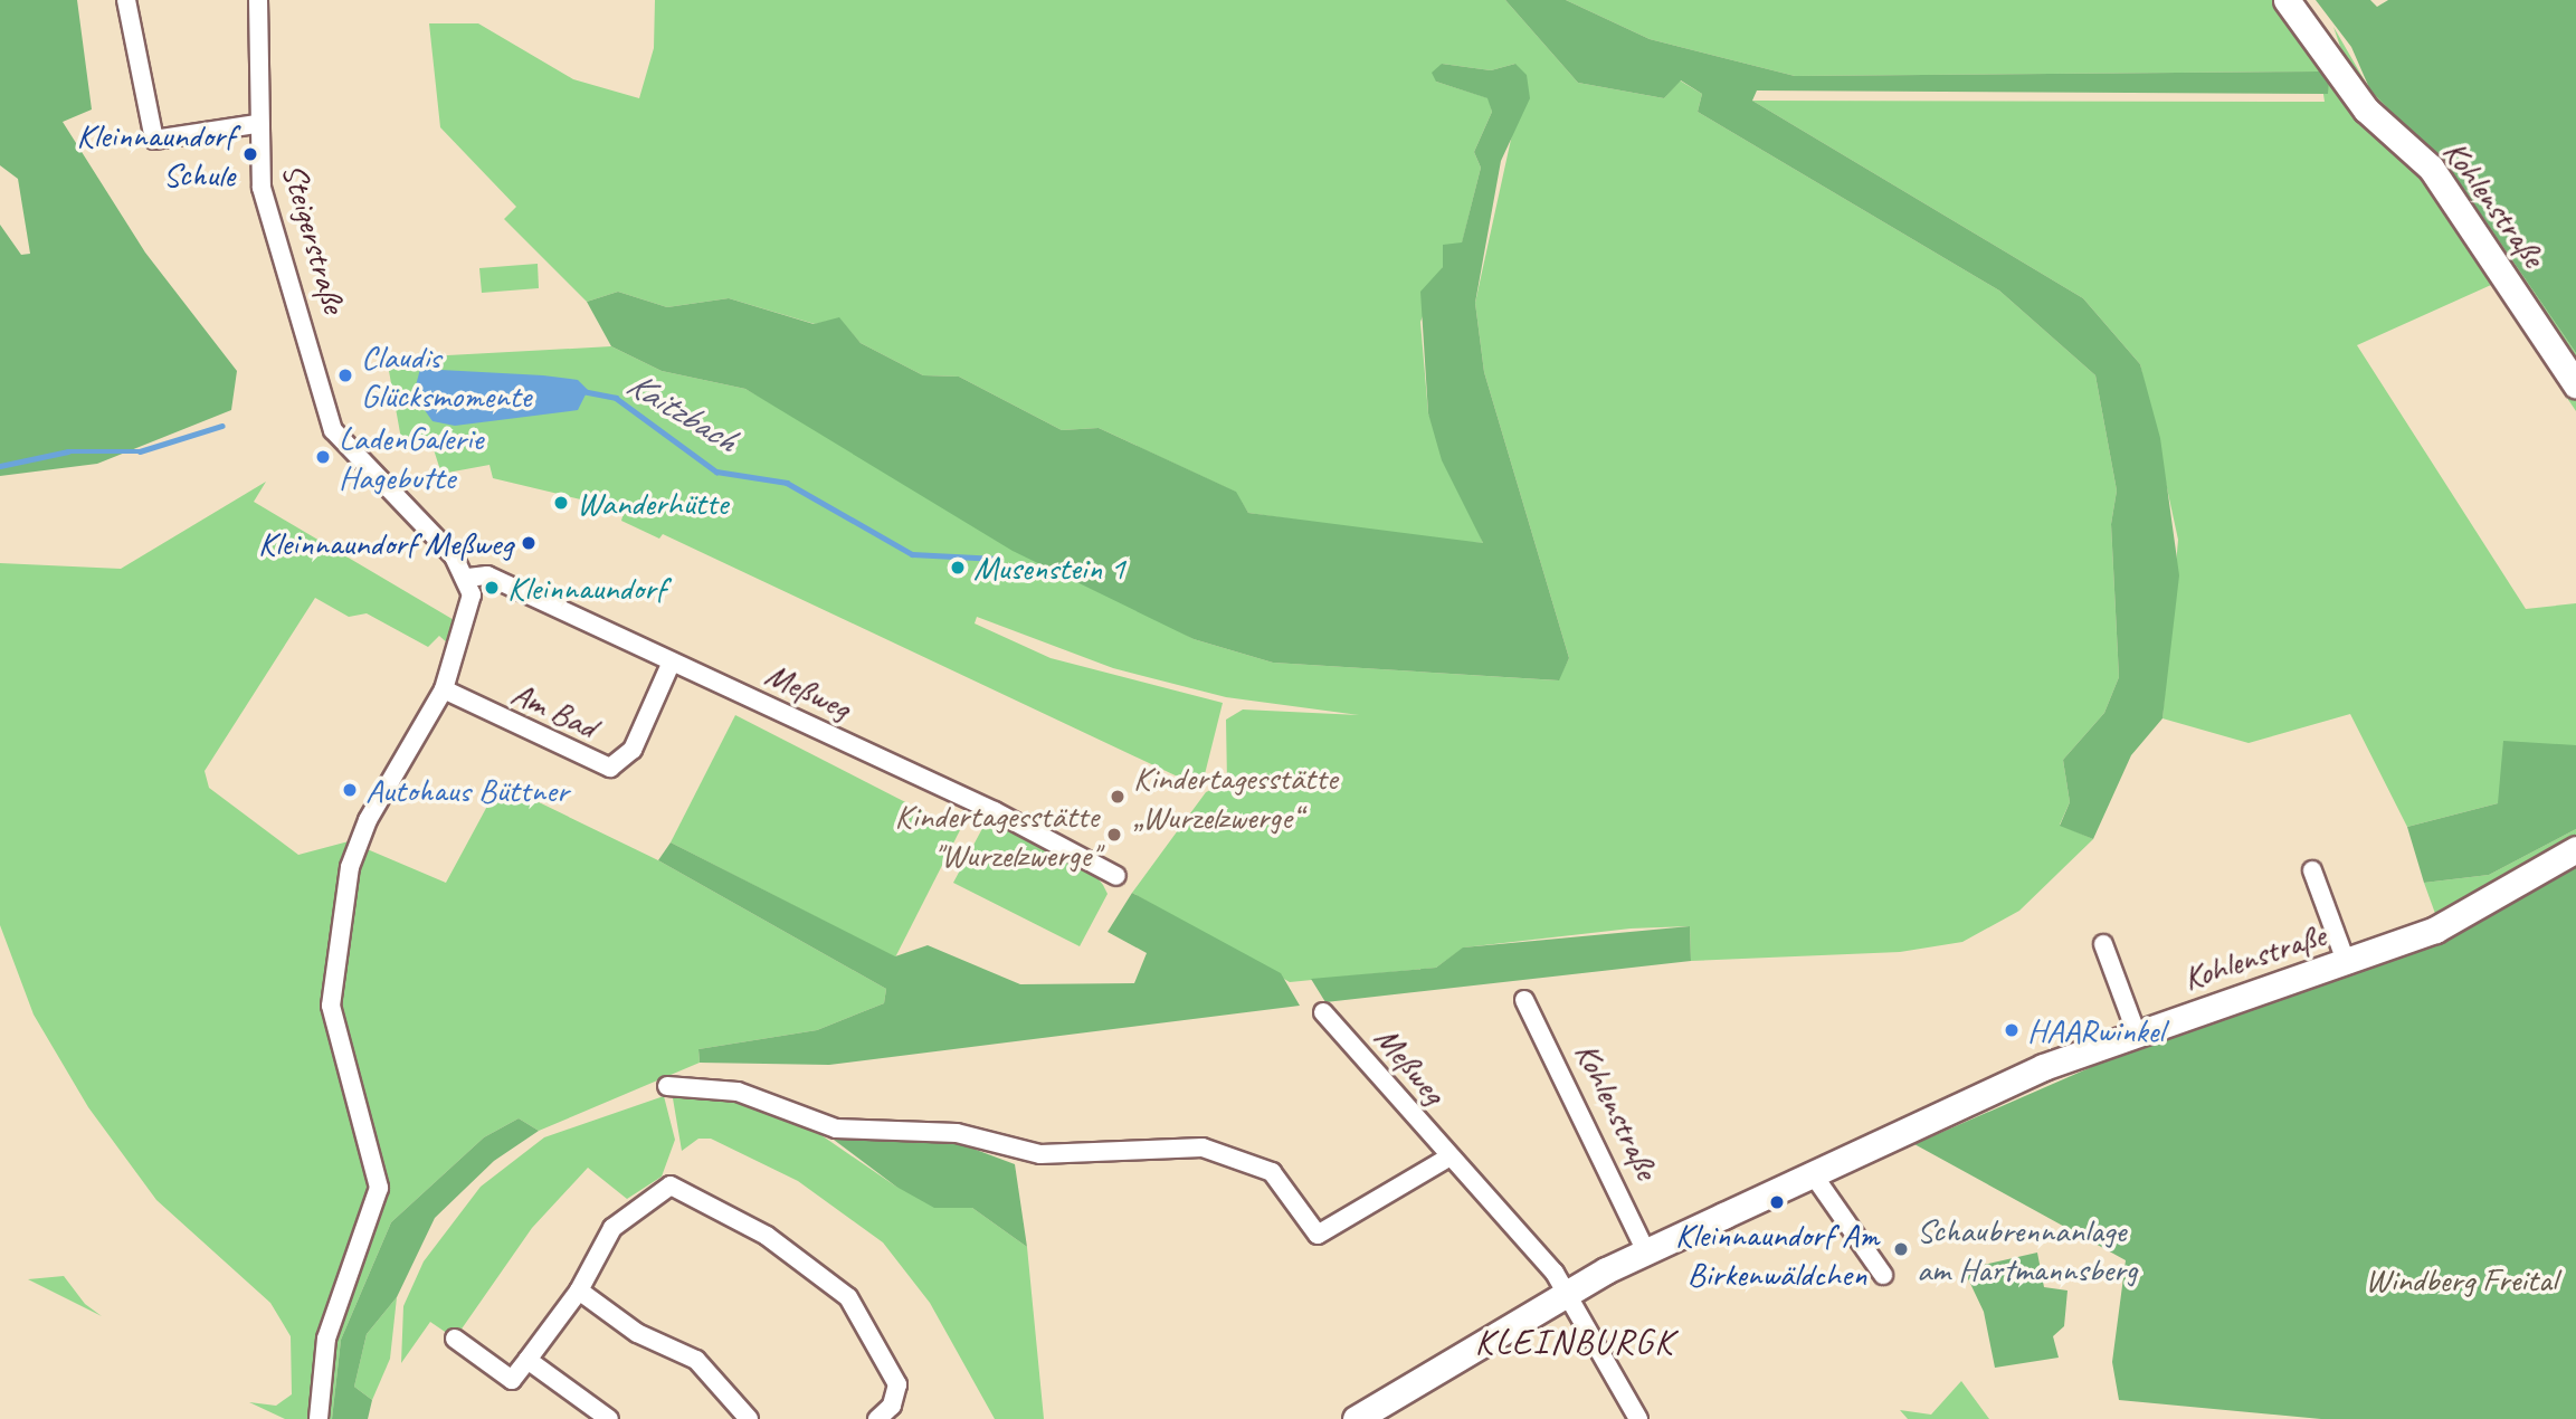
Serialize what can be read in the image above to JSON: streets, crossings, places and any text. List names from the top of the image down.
{
  "streets": {
    "street": [
      "Kohlenstraße",
      "Steigerstraße",
      "Meßweg",
      "Am Bad"
    ]
  },
  "crossings": [
    ["Kohlenstraße", "Meßweg"],
    ["Steigerstraße", "Meßweg"],
    ["Meßweg", "Am Bad"]
  ],
  "districts": ["KLEINBURGK"],
  "water": ["Kaitzbach"],
  "parks": ["Windberg Freital"],
  "places": [
    "Kleinnaundorf Schule",
    "Claudis Glücksmomente",
    "LadenGalerie Hagebutte",
    "Wanderhütte",
    "Kleinnaundorf Meßweg",
    "Musenstein 1",
    "Kleinnaundorf",
    "Autohaus Büttner",
    "Kindertagesstätte „Wurzelzwerge“",
    "Kindertagesstätte \"Wurzelzwerge\"",
    "HAARwinkel",
    "Kleinnaundorf Am Birkenwäldchen",
    "Schaubrennanlage am Hartmannsberg"
  ]
}
